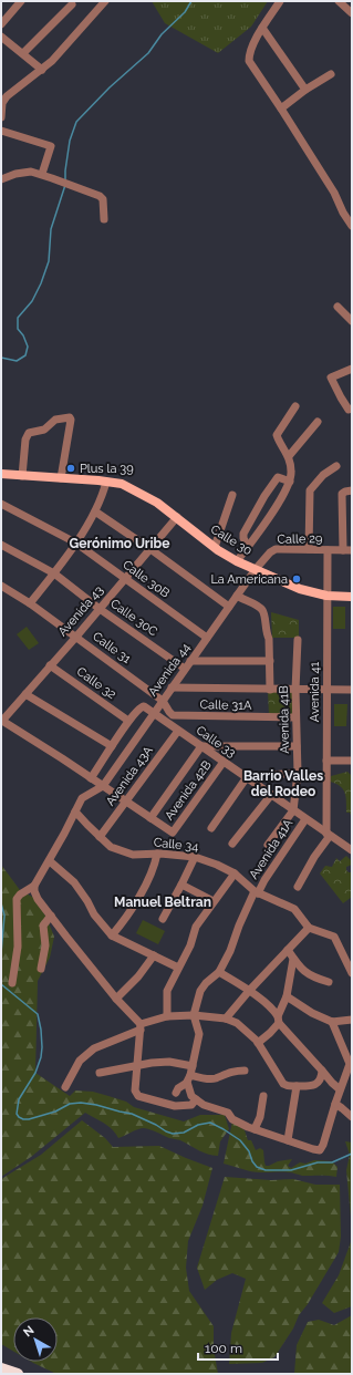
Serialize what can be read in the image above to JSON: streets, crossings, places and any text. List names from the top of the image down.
{
  "streets": {
    "main road": ["Calle 30"],
    "street": [
      "Calle 29",
      "Calle 30B",
      "Avenida 43",
      "Calle 30C",
      "Calle 31",
      "Avenida 44",
      "Calle 32",
      "Avenida 41",
      "Calle 31A",
      "Avenida 41B",
      "Calle 33",
      "Avenida 43A",
      "Avenida 42B",
      "Calle 34",
      "Avenida 41A"
    ]
  },
  "crossings": [
    ["Calle 29", "Calle 30"],
    ["Calle 29", "Avenida 44"],
    ["Calle 29", "Avenida 41"],
    ["Calle 30", "Avenida 43"],
    ["Calle 30", "Avenida 44"],
    ["Calle 30", "Avenida 41"],
    ["Calle 30B", "Avenida 43"],
    ["Calle 30B", "Avenida 44"],
    ["Avenida 43", "Calle 30C"],
    ["Avenida 43", "Calle 31"],
    ["Avenida 43", "Calle 32"],
    ["Avenida 43", "Calle 34"],
    ["Calle 30C", "Avenida 44"],
    ["Calle 31", "Avenida 44"],
    ["Calle 31", "Calle 31A"],
    ["Avenida 44", "Calle 31A"],
    ["Avenida 44", "Calle 33"],
    ["Avenida 44", "Calle 34"],
    ["Avenida 41", "Calle 33"],
    ["Calle 31A", "Avenida 41B"],
    ["Avenida 41B", "Calle 33"],
    ["Calle 33", "Avenida 43A"],
    ["Calle 33", "Avenida 42B"],
    ["Calle 33", "Avenida 41A"],
    ["Avenida 43A", "Calle 34"],
    ["Avenida 42B", "Calle 34"],
    ["Calle 34", "Avenida 41A"]
  ],
  "districts": ["Gerónimo Uribe", "Barrio Valles del Rodeo", "Manuel Beltran"],
  "places": ["Plus la 39", "La Americana"],
  "scale_bar": "100 m",
  "north": "top left"
}
